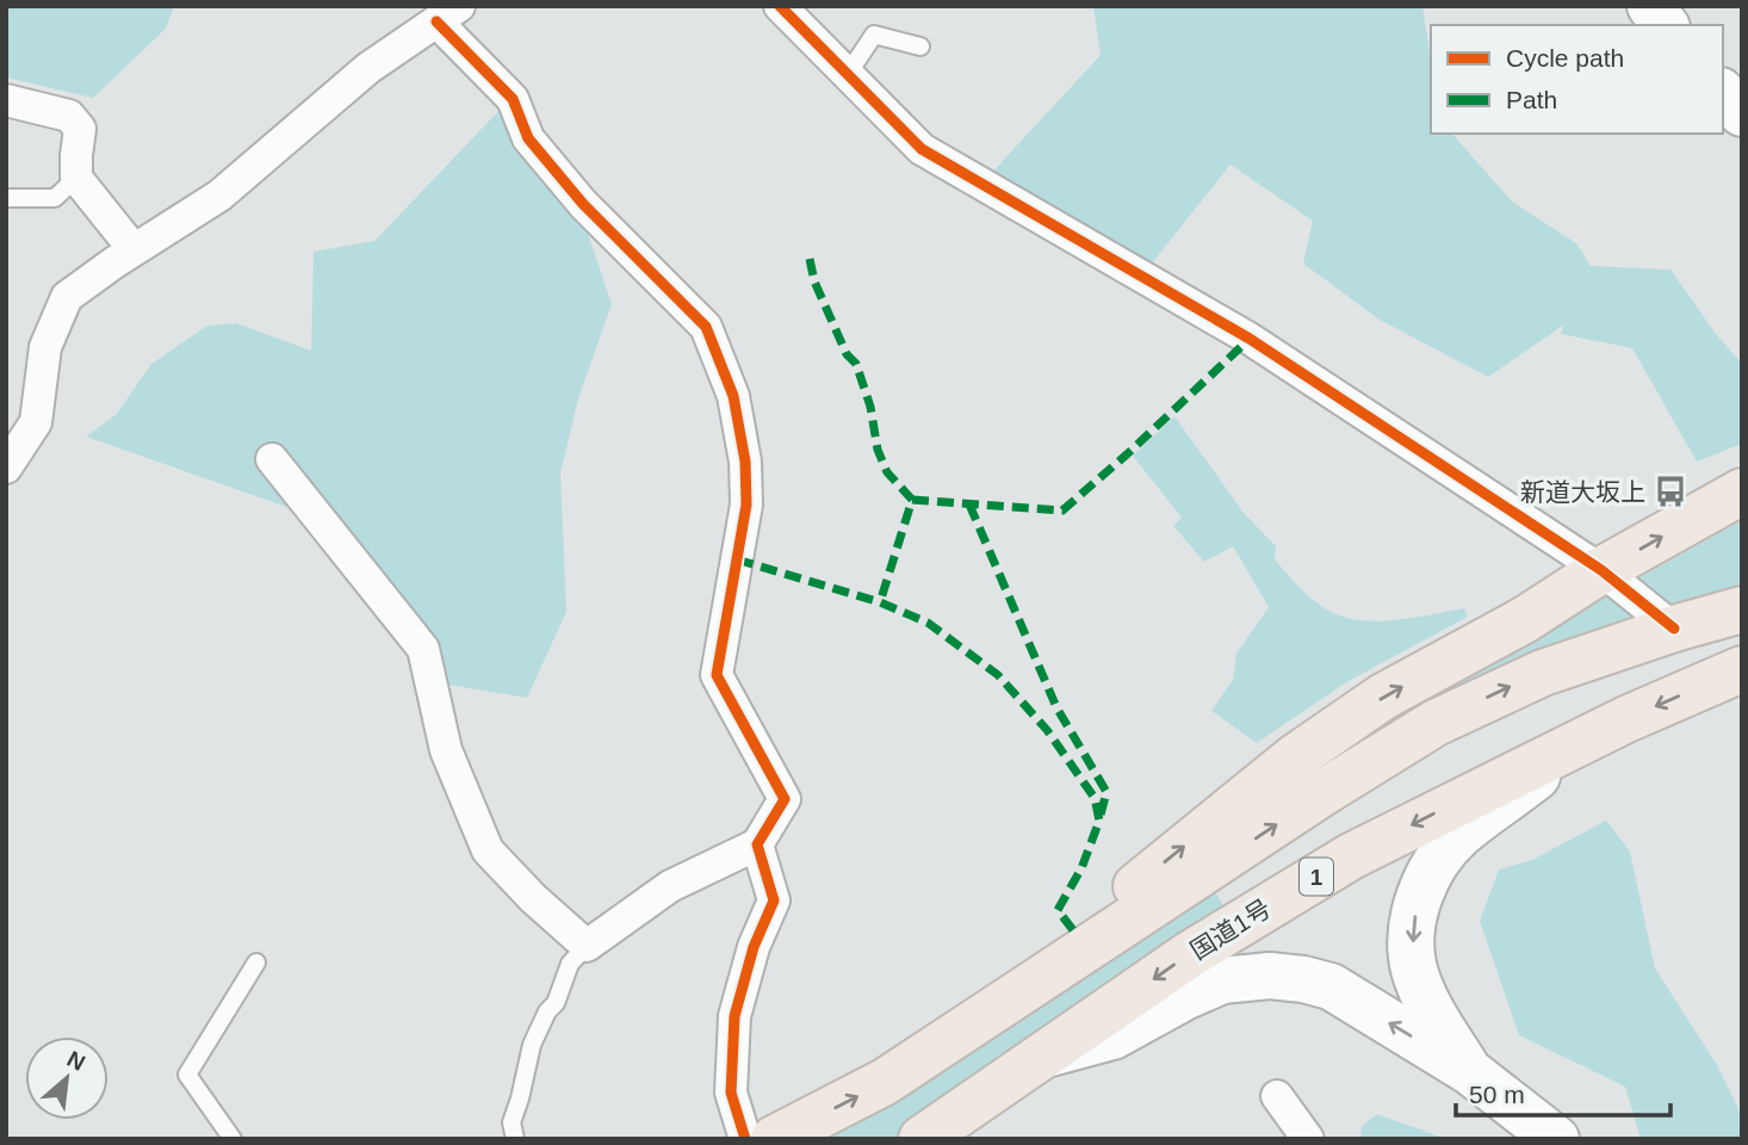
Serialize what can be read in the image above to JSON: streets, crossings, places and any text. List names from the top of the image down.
{
  "streets": {
    "highway": ["1", "国道1号"]
  },
  "places": {
    "bus stop": ["新道大坂上"]
  },
  "legend": ["Cycle path", "Path"],
  "scale_bar": "50 m",
  "north": "top right"
}
